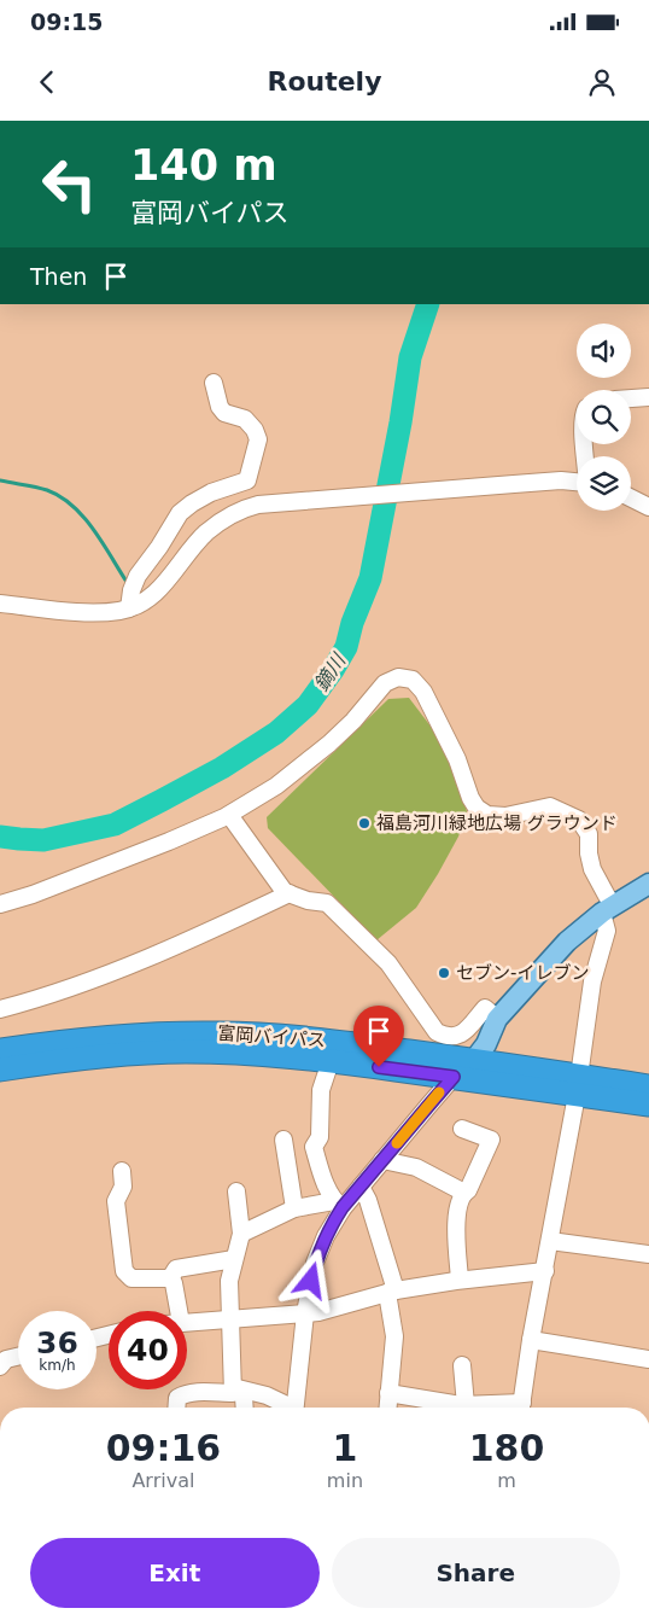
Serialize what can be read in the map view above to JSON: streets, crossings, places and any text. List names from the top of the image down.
{
  "streets": {
    "highway": ["富岡バイパス"]
  },
  "water": ["鏑川"],
  "places": ["福島河川緑地広場 グラウンド", "セブン-イレブン"],
  "page": {
    "status": "09:15",
    "header": "Routely",
    "turn": ["140 m", "富岡バイパス"],
    "then": "Then",
    "speed": "36 km/h",
    "limit": "40",
    "eta": [
      "09:16",
      "Arrival",
      "1",
      "min",
      "180",
      "m"
    ],
    "buttons": ["Exit", "Share"]
  }
}
